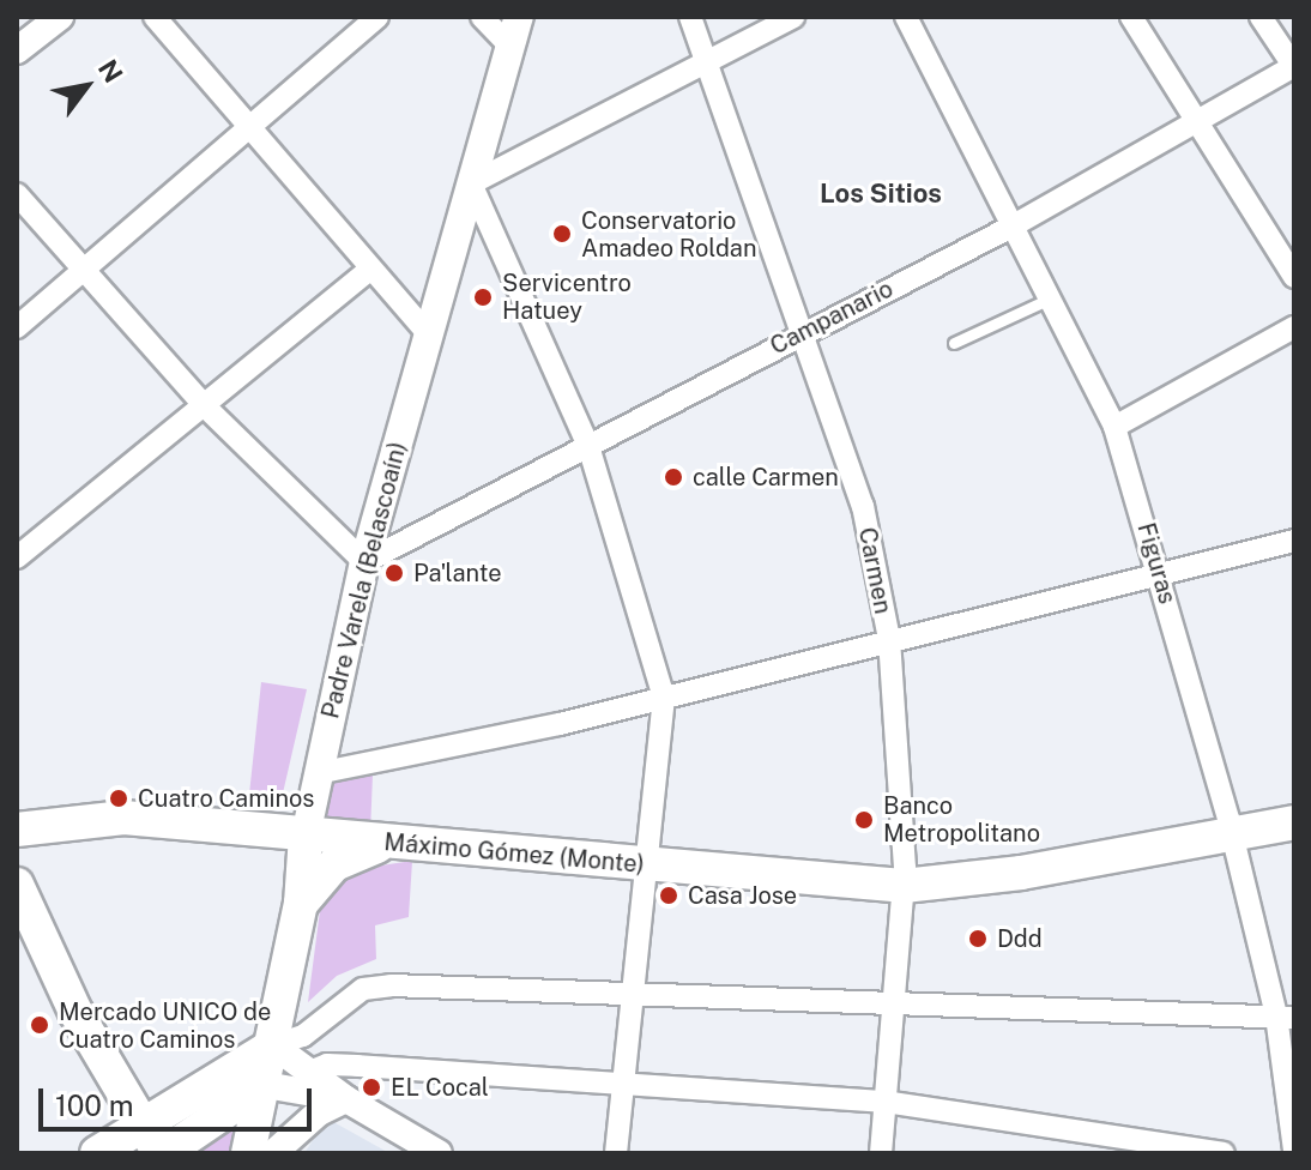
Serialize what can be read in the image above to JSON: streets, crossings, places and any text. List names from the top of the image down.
{
  "streets": {
    "main road": ["Padre Varela (Belascoaín)", "Máximo Gómez (Monte)"],
    "street": ["Campanario", "Figuras", "Carmen"]
  },
  "crossings": [
    ["Campanario", "Figuras"],
    ["Campanario", "Carmen"],
    ["Campanario", "Padre Varela (Belascoaín)"],
    ["Figuras", "Máximo Gómez (Monte)"],
    ["Carmen", "Máximo Gómez (Monte)"],
    ["Padre Varela (Belascoaín)", "Máximo Gómez (Monte)"]
  ],
  "districts": ["Los Sitios"],
  "places": [
    "Conservatorio Amadeo Roldan",
    "Servicentro Hatuey",
    "calle Carmen",
    "Pa'lante",
    "Cuatro Caminos",
    "Banco Metropolitano",
    "Casa Jose",
    "Ddd",
    "Mercado UNICO de Cuatro Caminos",
    "EL Cocal"
  ],
  "scale_bar": "100 m",
  "north": "top right"
}
